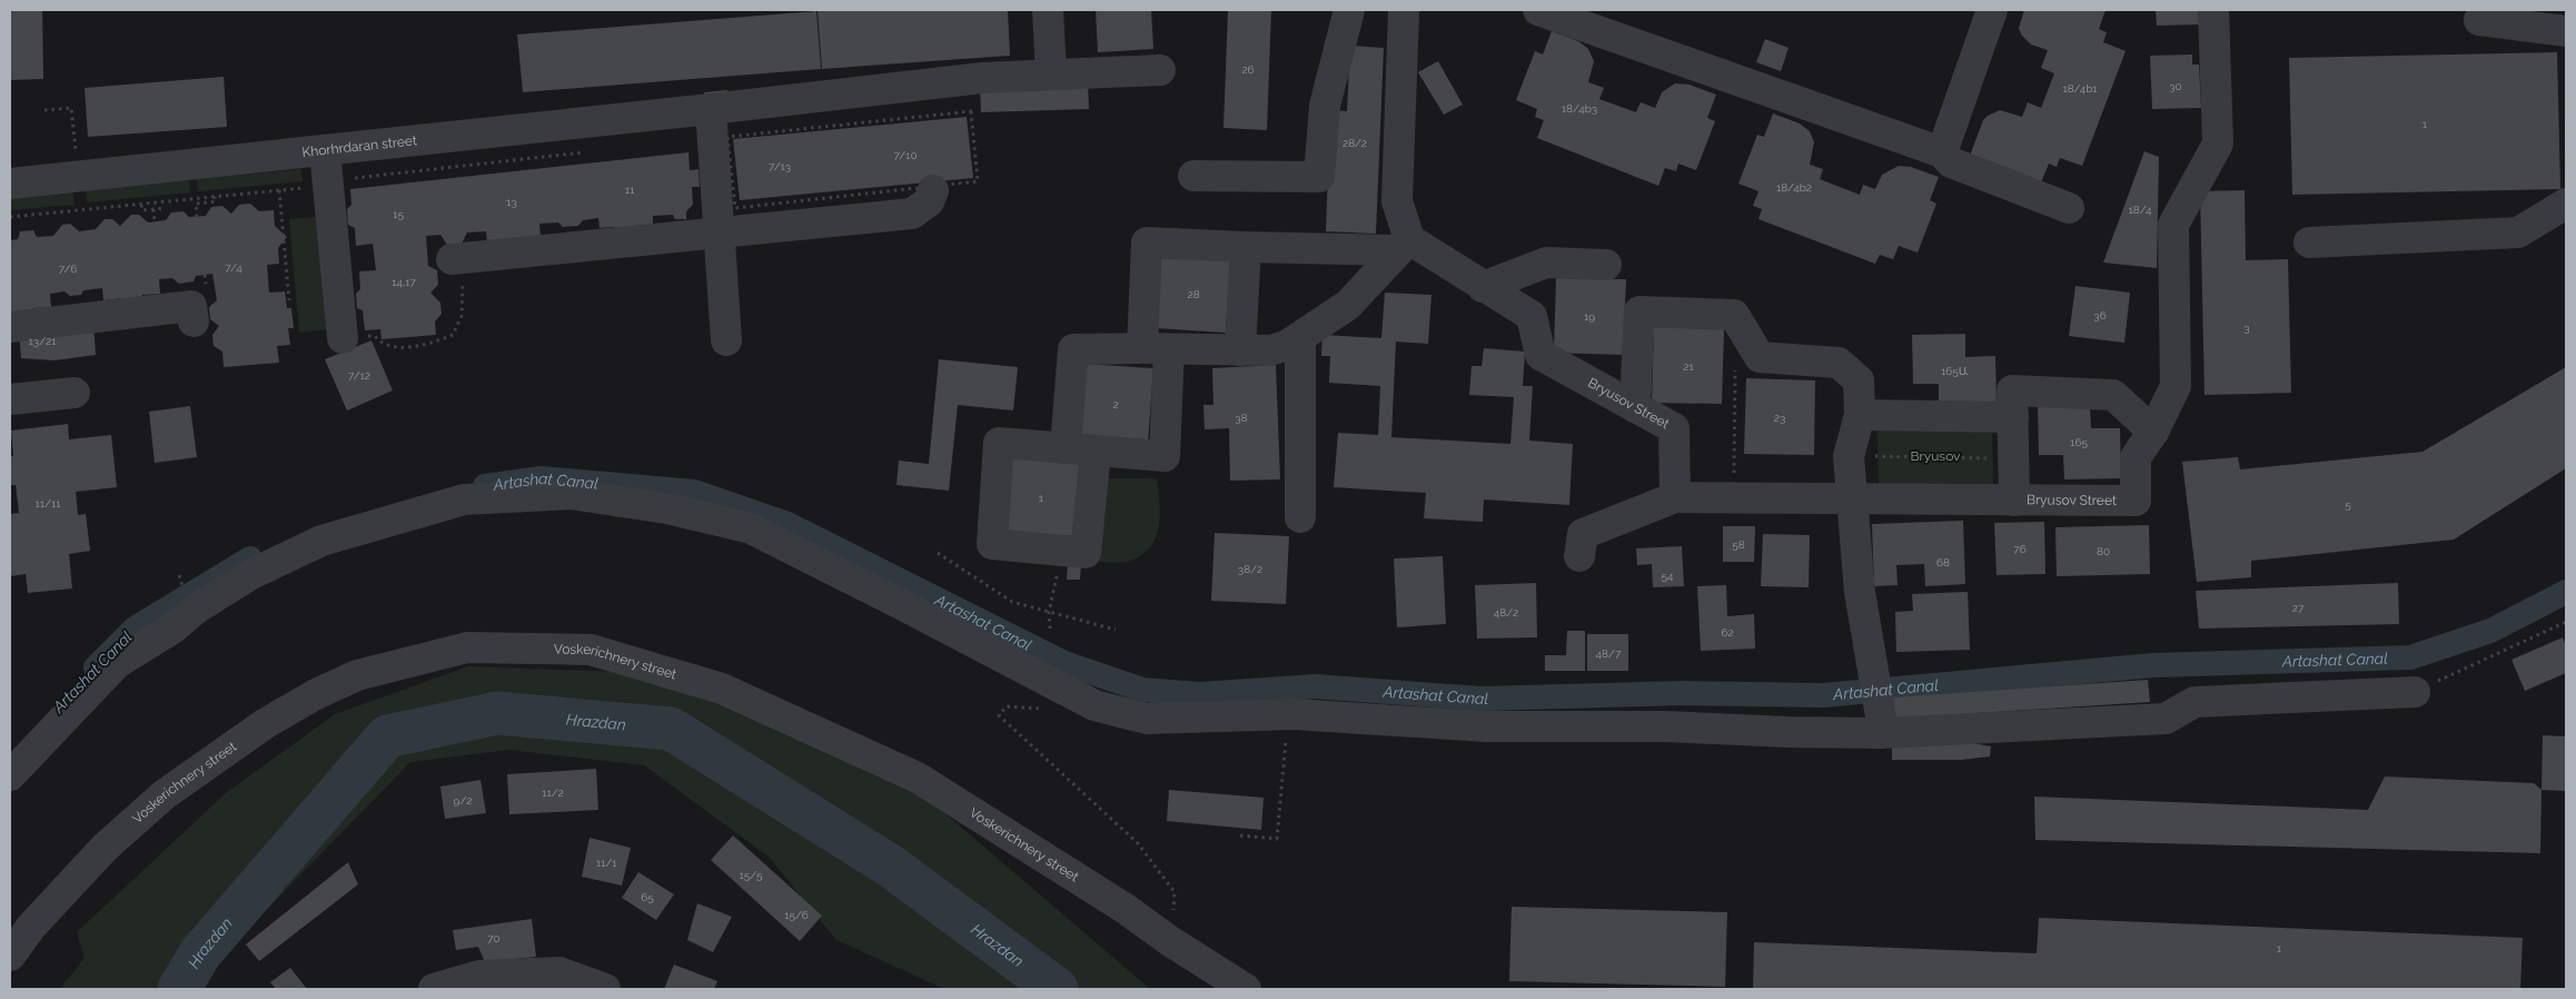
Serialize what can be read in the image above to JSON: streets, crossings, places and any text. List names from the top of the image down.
{
  "streets": {
    "street": ["Khorhrdaran street", "Bryusov Street", "Voskerichnery street"]
  },
  "water": ["Artashat Canal", "Hrazdan"],
  "parks": ["Bryusov"],
  "house_numbers": [
    "26",
    "30",
    "18/4b1",
    "18/4b3",
    "1",
    "28/2",
    "7/10",
    "7/13",
    "18/4b2",
    "11",
    "13",
    "18/4",
    "15",
    "7/4",
    "7/6",
    "14,17",
    "28",
    "36",
    "19",
    "3",
    "13/21",
    "21",
    "165Ա",
    "7/12",
    "2",
    "38",
    "23",
    "165",
    "1",
    "11/11",
    "5",
    "58",
    "76",
    "80",
    "68",
    "38/2",
    "54",
    "27",
    "48/2",
    "62",
    "48/7",
    "11/2",
    "9/2",
    "11/1",
    "15/5",
    "65",
    "15/6",
    "70",
    "1"
  ]
}
